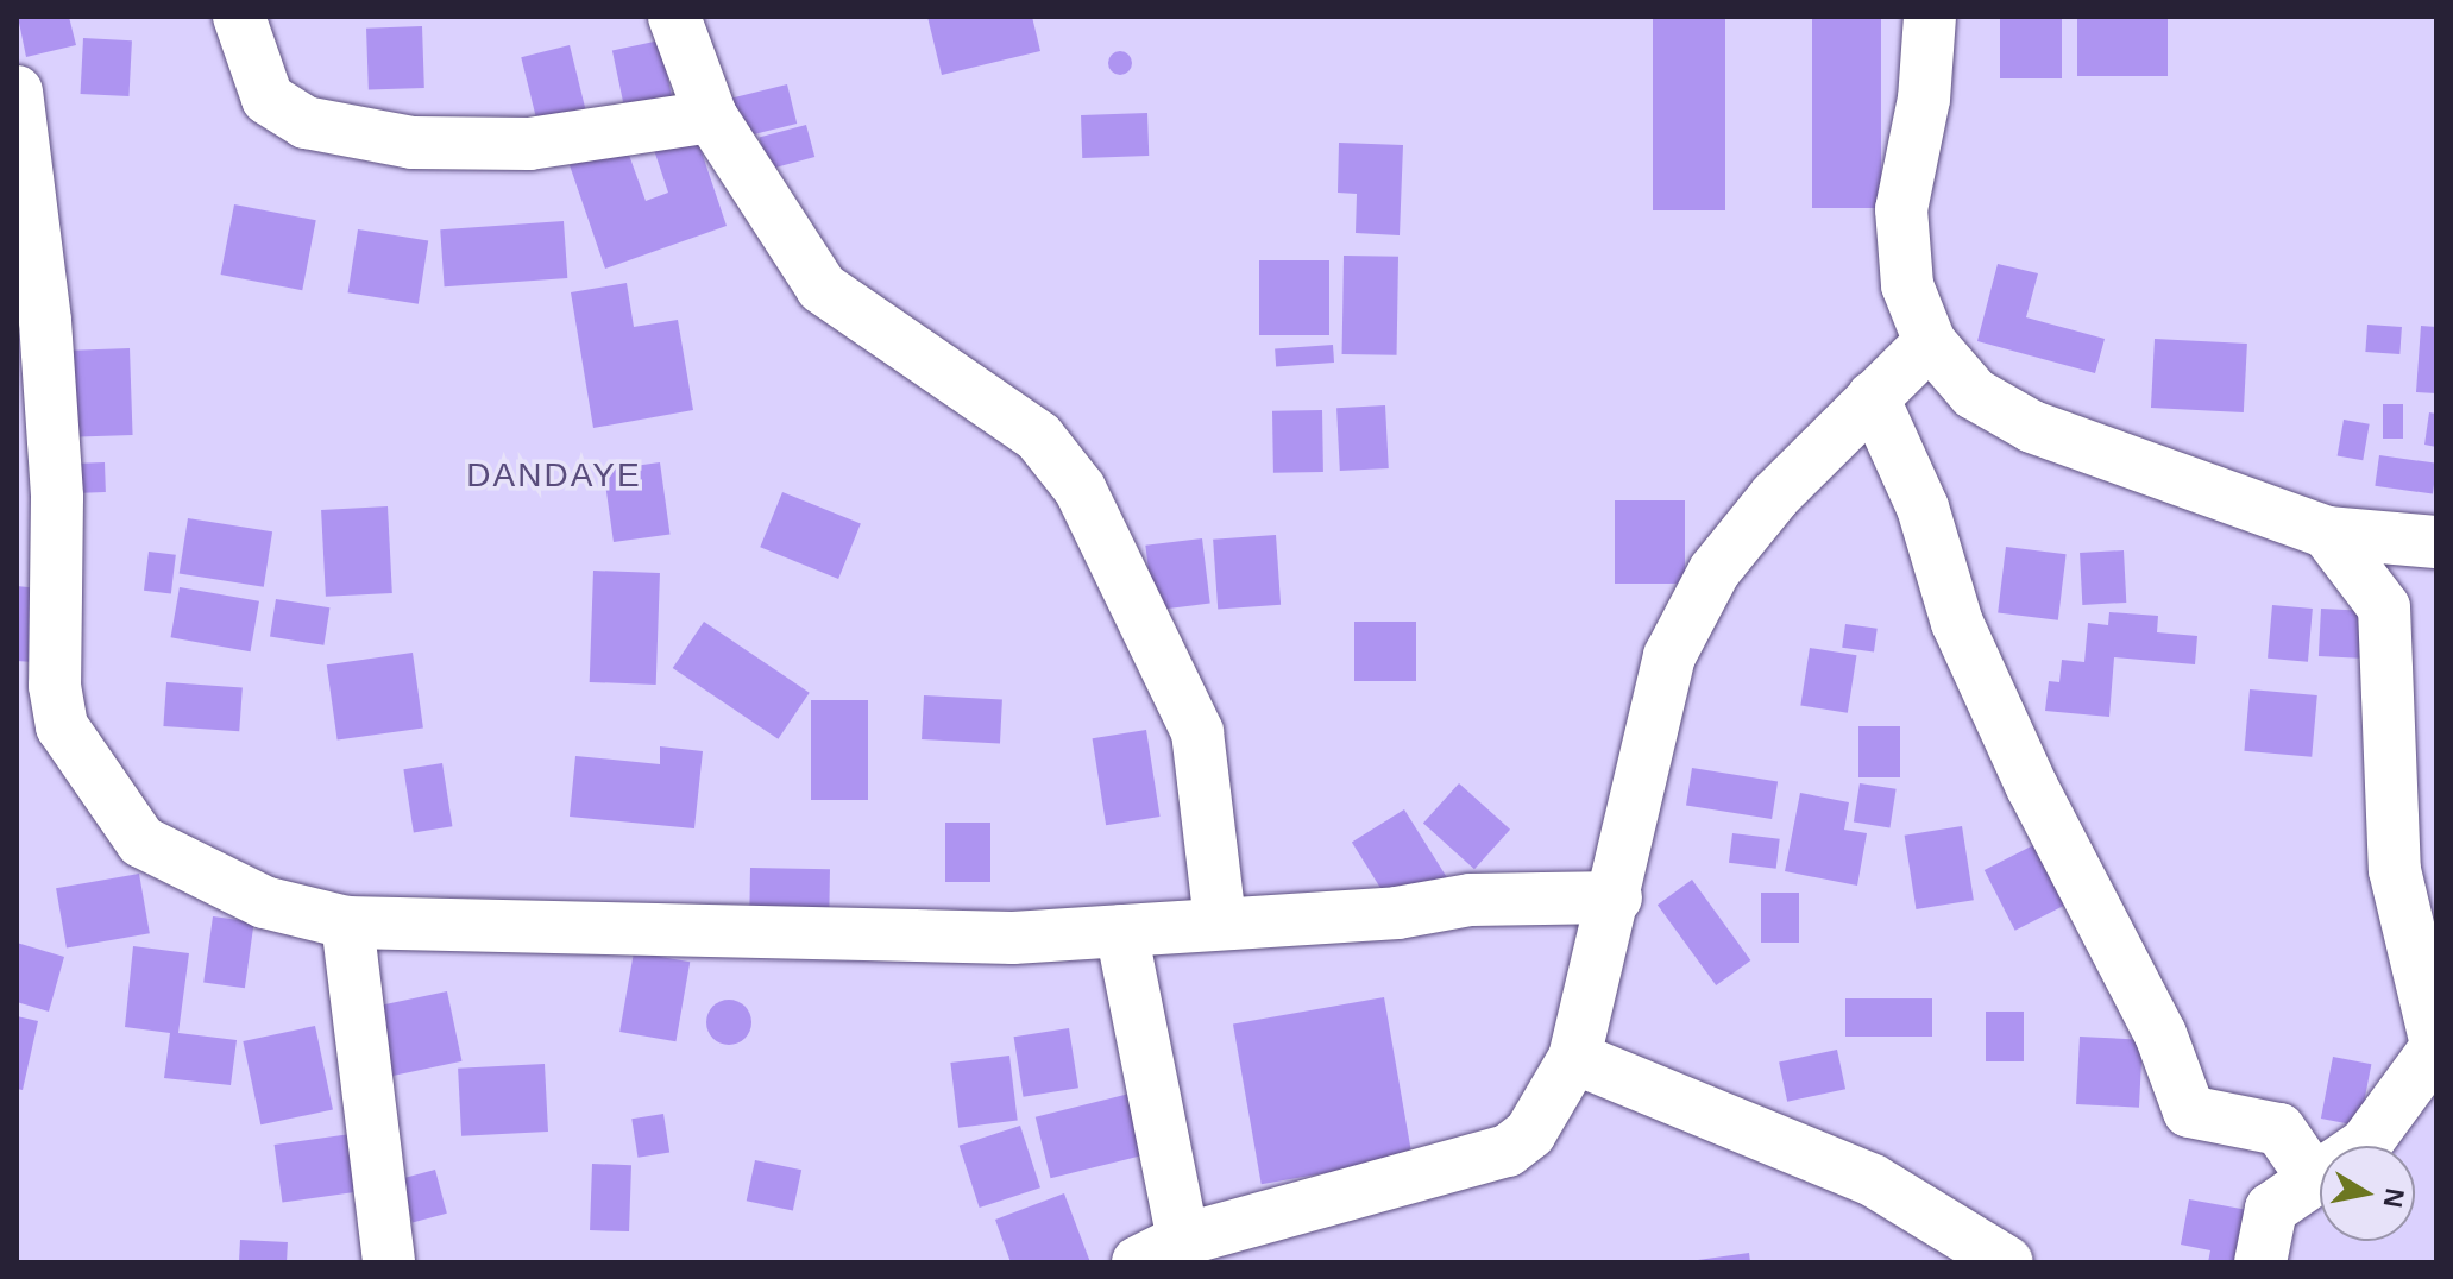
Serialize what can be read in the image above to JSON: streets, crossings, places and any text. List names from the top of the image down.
{
  "districts": ["DANDAYE"],
  "north": "right"
}
